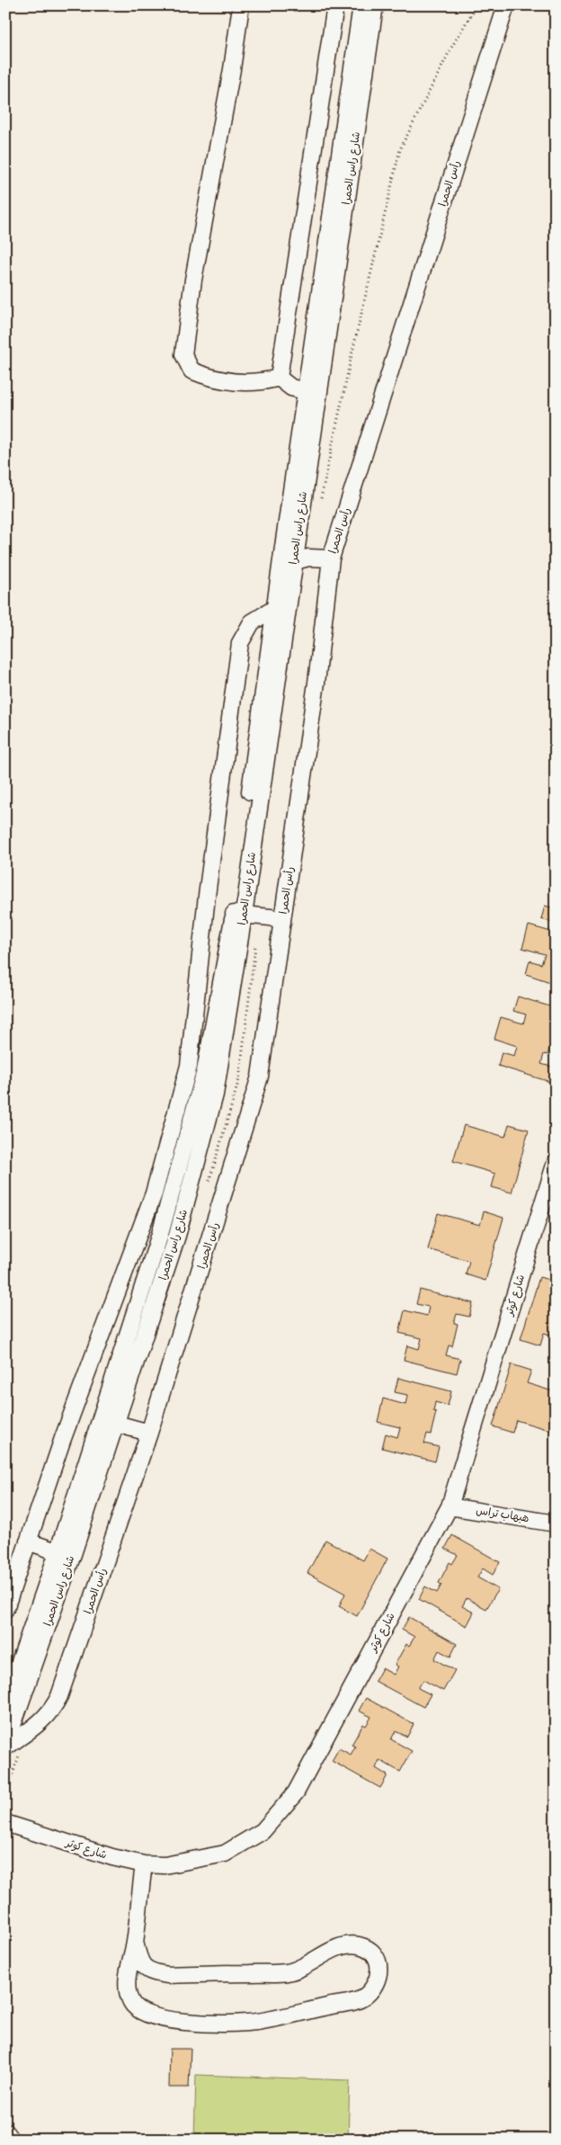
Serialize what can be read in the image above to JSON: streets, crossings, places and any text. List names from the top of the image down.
{
  "streets": {
    "street": [
      "شارع راس الحمرا",
      "رأس الحمرا",
      "شارع كوثر",
      "هبهاب تراس"
    ]
  },
  "crossings": [
    ["شارع راس الحمرا", "رأس الحمرا"],
    ["شارع كوثر", "هبهاب تراس"]
  ]
}
